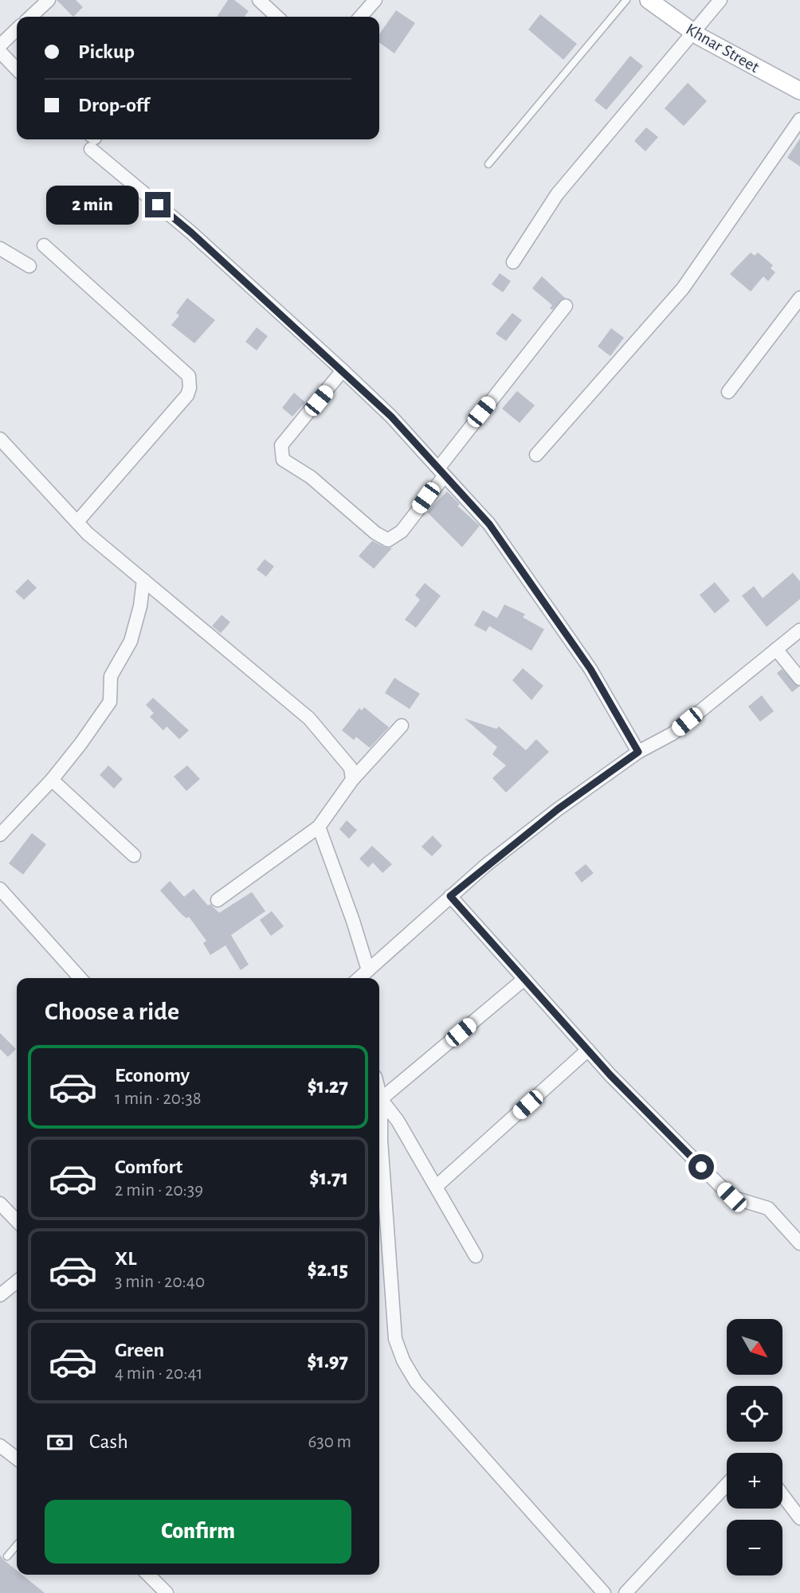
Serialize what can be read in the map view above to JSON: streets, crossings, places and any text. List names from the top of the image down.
{
  "streets": {
    "street": ["Khnar Street"]
  },
  "north": "bottom right",
  "page": {
    "banner": ["Pickup", "Drop-off"],
    "bubble": "2 min",
    "heading": "Choose a ride",
    "list": [
      {
        "name": "Economy",
        "note": "1 min · 20:38",
        "value": "$1.27"
      },
      {
        "name": "Comfort",
        "note": "2 min · 20:39",
        "value": "$1.71"
      },
      {
        "name": "XL",
        "note": "3 min · 20:40",
        "value": "$2.15"
      },
      {
        "name": "Green",
        "note": "4 min · 20:41",
        "value": "$1.97"
      }
    ],
    "map_buttons": ["+", "−"],
    "pay": ["Cash", "630 m"],
    "buttons": "Confirm"
  }
}
